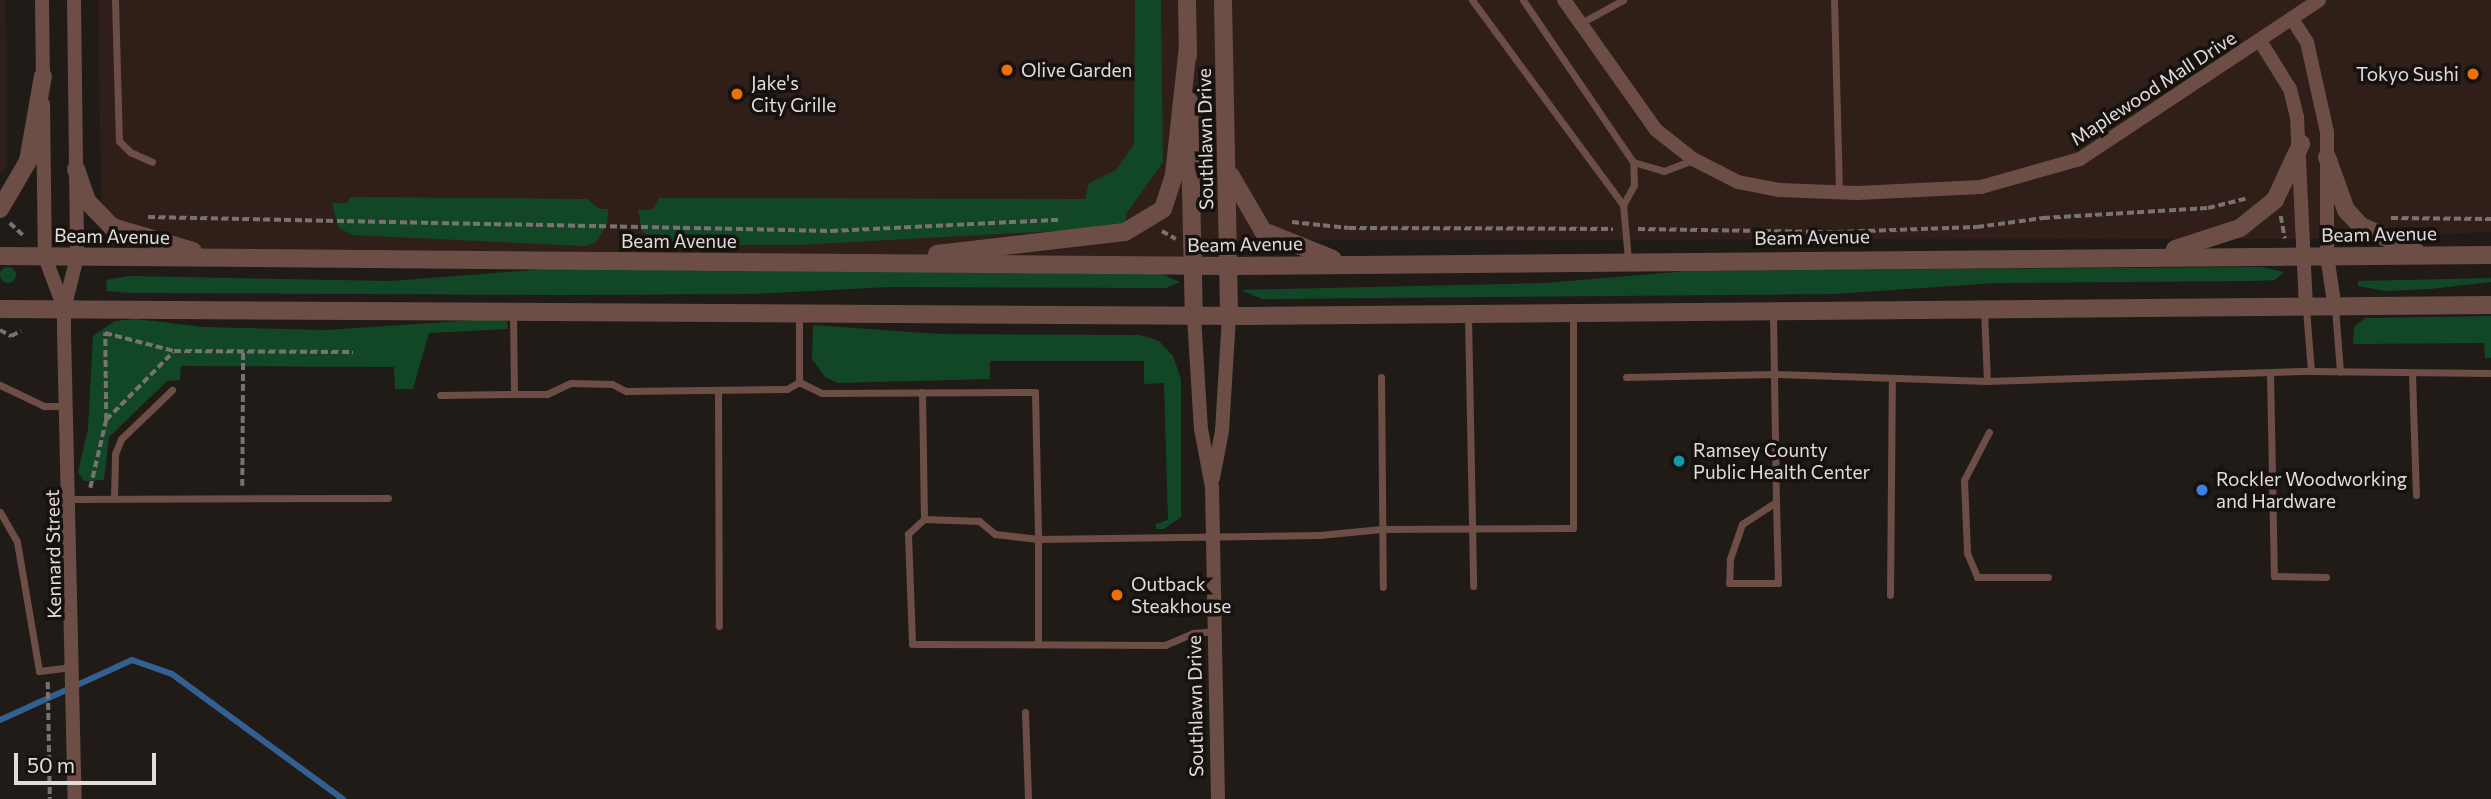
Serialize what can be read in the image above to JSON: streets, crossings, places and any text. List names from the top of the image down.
{
  "streets": {
    "street": [
      "Maplewood Mall Drive",
      "Southlawn Drive",
      "Beam Avenue",
      "Kennard Street"
    ]
  },
  "crossings": [
    ["Maplewood Mall Drive", "Beam Avenue"],
    ["Southlawn Drive", "Beam Avenue"],
    ["Beam Avenue", "Kennard Street"]
  ],
  "places": [
    "Olive Garden",
    "Tokyo Sushi",
    "Jake's City Grille",
    "Ramsey County Public Health Center",
    "Rockler Woodworking and Hardware",
    "Outback Steakhouse"
  ],
  "scale_bar": "50 m"
}
